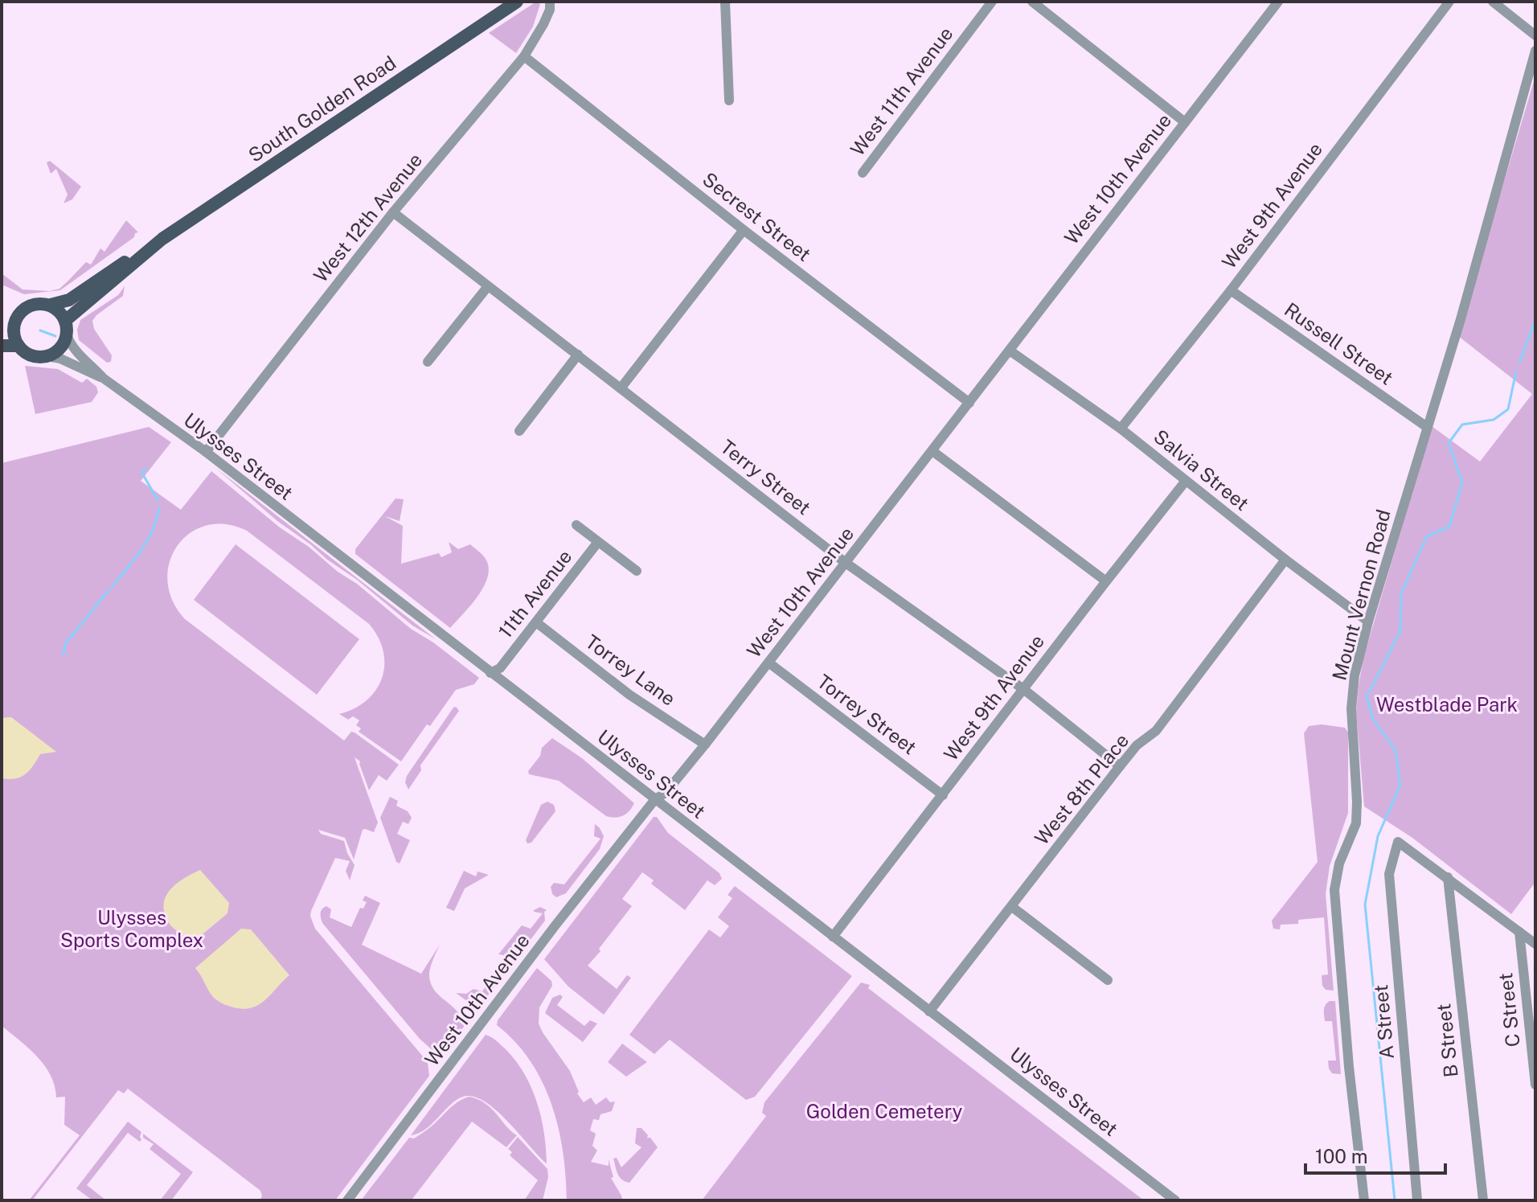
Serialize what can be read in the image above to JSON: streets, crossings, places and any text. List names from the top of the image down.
{
  "streets": {
    "main road": ["South Golden Road"],
    "street": [
      "West 11th Avenue",
      "West 10th Avenue",
      "West 9th Avenue",
      "Secrest Street",
      "West 12th Avenue",
      "Russell Street",
      "Ulysses Street",
      "Salvia Street",
      "Terry Street",
      "11th Avenue",
      "Mount Vernon Road",
      "Torrey Lane",
      "Torrey Street",
      "West 8th Place",
      "C Street",
      "A Street",
      "B Street"
    ]
  },
  "crossings": [
    ["South Golden Road", "Ulysses Street"],
    ["West 10th Avenue", "Secrest Street"],
    ["West 10th Avenue", "Ulysses Street"],
    ["West 10th Avenue", "Salvia Street"],
    ["West 10th Avenue", "Terry Street"],
    ["West 10th Avenue", "Torrey Lane"],
    ["West 10th Avenue", "Torrey Street"],
    ["West 9th Avenue", "Russell Street"],
    ["West 9th Avenue", "Ulysses Street"],
    ["West 9th Avenue", "Salvia Street"],
    ["West 9th Avenue", "Terry Street"],
    ["West 9th Avenue", "Torrey Street"],
    ["Secrest Street", "West 12th Avenue"],
    ["West 12th Avenue", "Ulysses Street"],
    ["West 12th Avenue", "Terry Street"],
    ["Russell Street", "Mount Vernon Road"],
    ["Ulysses Street", "11th Avenue"],
    ["Ulysses Street", "West 8th Place"],
    ["Salvia Street", "Mount Vernon Road"],
    ["Salvia Street", "West 8th Place"],
    ["Terry Street", "West 8th Place"],
    ["11th Avenue", "Torrey Lane"],
    ["A Street", "B Street"]
  ],
  "parks": ["Westblade Park", "Ulysses Sports Complex", "Golden Cemetery"],
  "scale_bar": "100 m"
}
